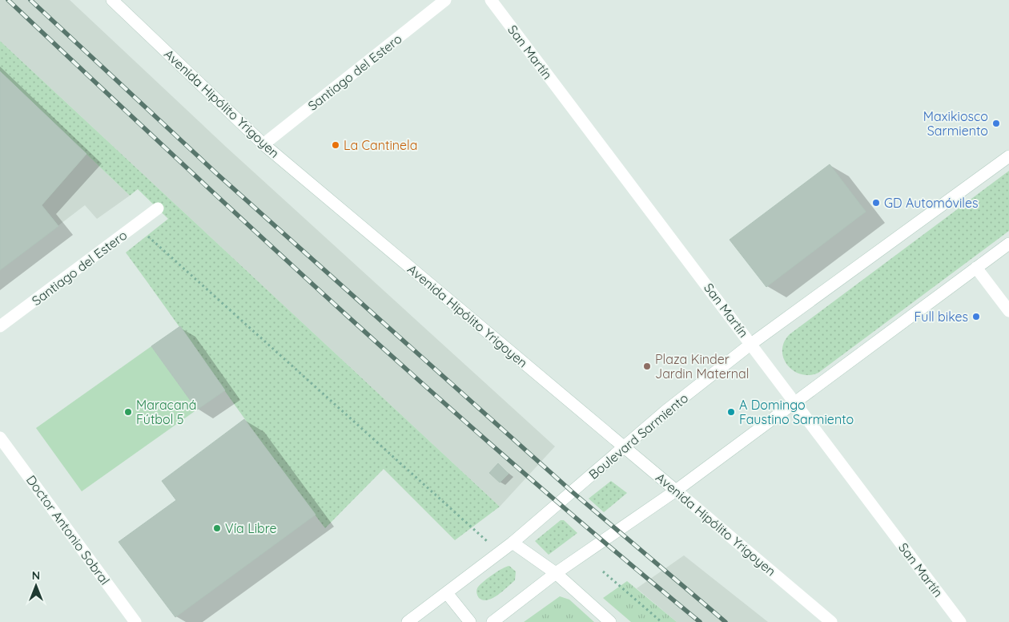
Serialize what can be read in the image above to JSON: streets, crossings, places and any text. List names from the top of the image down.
{
  "streets": {
    "main road": [
      "San Martín",
      "Santiago del Estero",
      "Avenida Hipólito Yrigoyen",
      "Boulevard Sarmiento",
      "Doctor Antonio Sobral"
    ]
  },
  "crossings": [
    ["San Martín", "Boulevard Sarmiento"],
    ["Santiago del Estero", "Avenida Hipólito Yrigoyen"],
    ["Avenida Hipólito Yrigoyen", "Boulevard Sarmiento"]
  ],
  "places": [
    "Maxikiosco Sarmiento",
    "La Cantinela",
    "GD Automóviles",
    "Full bikes",
    "Plaza Kinder Jardin Maternal",
    "Maracaná Fútbol 5",
    "A Domingo Faustino Sarmiento",
    "Vía Libre"
  ],
  "north": "top"
}
